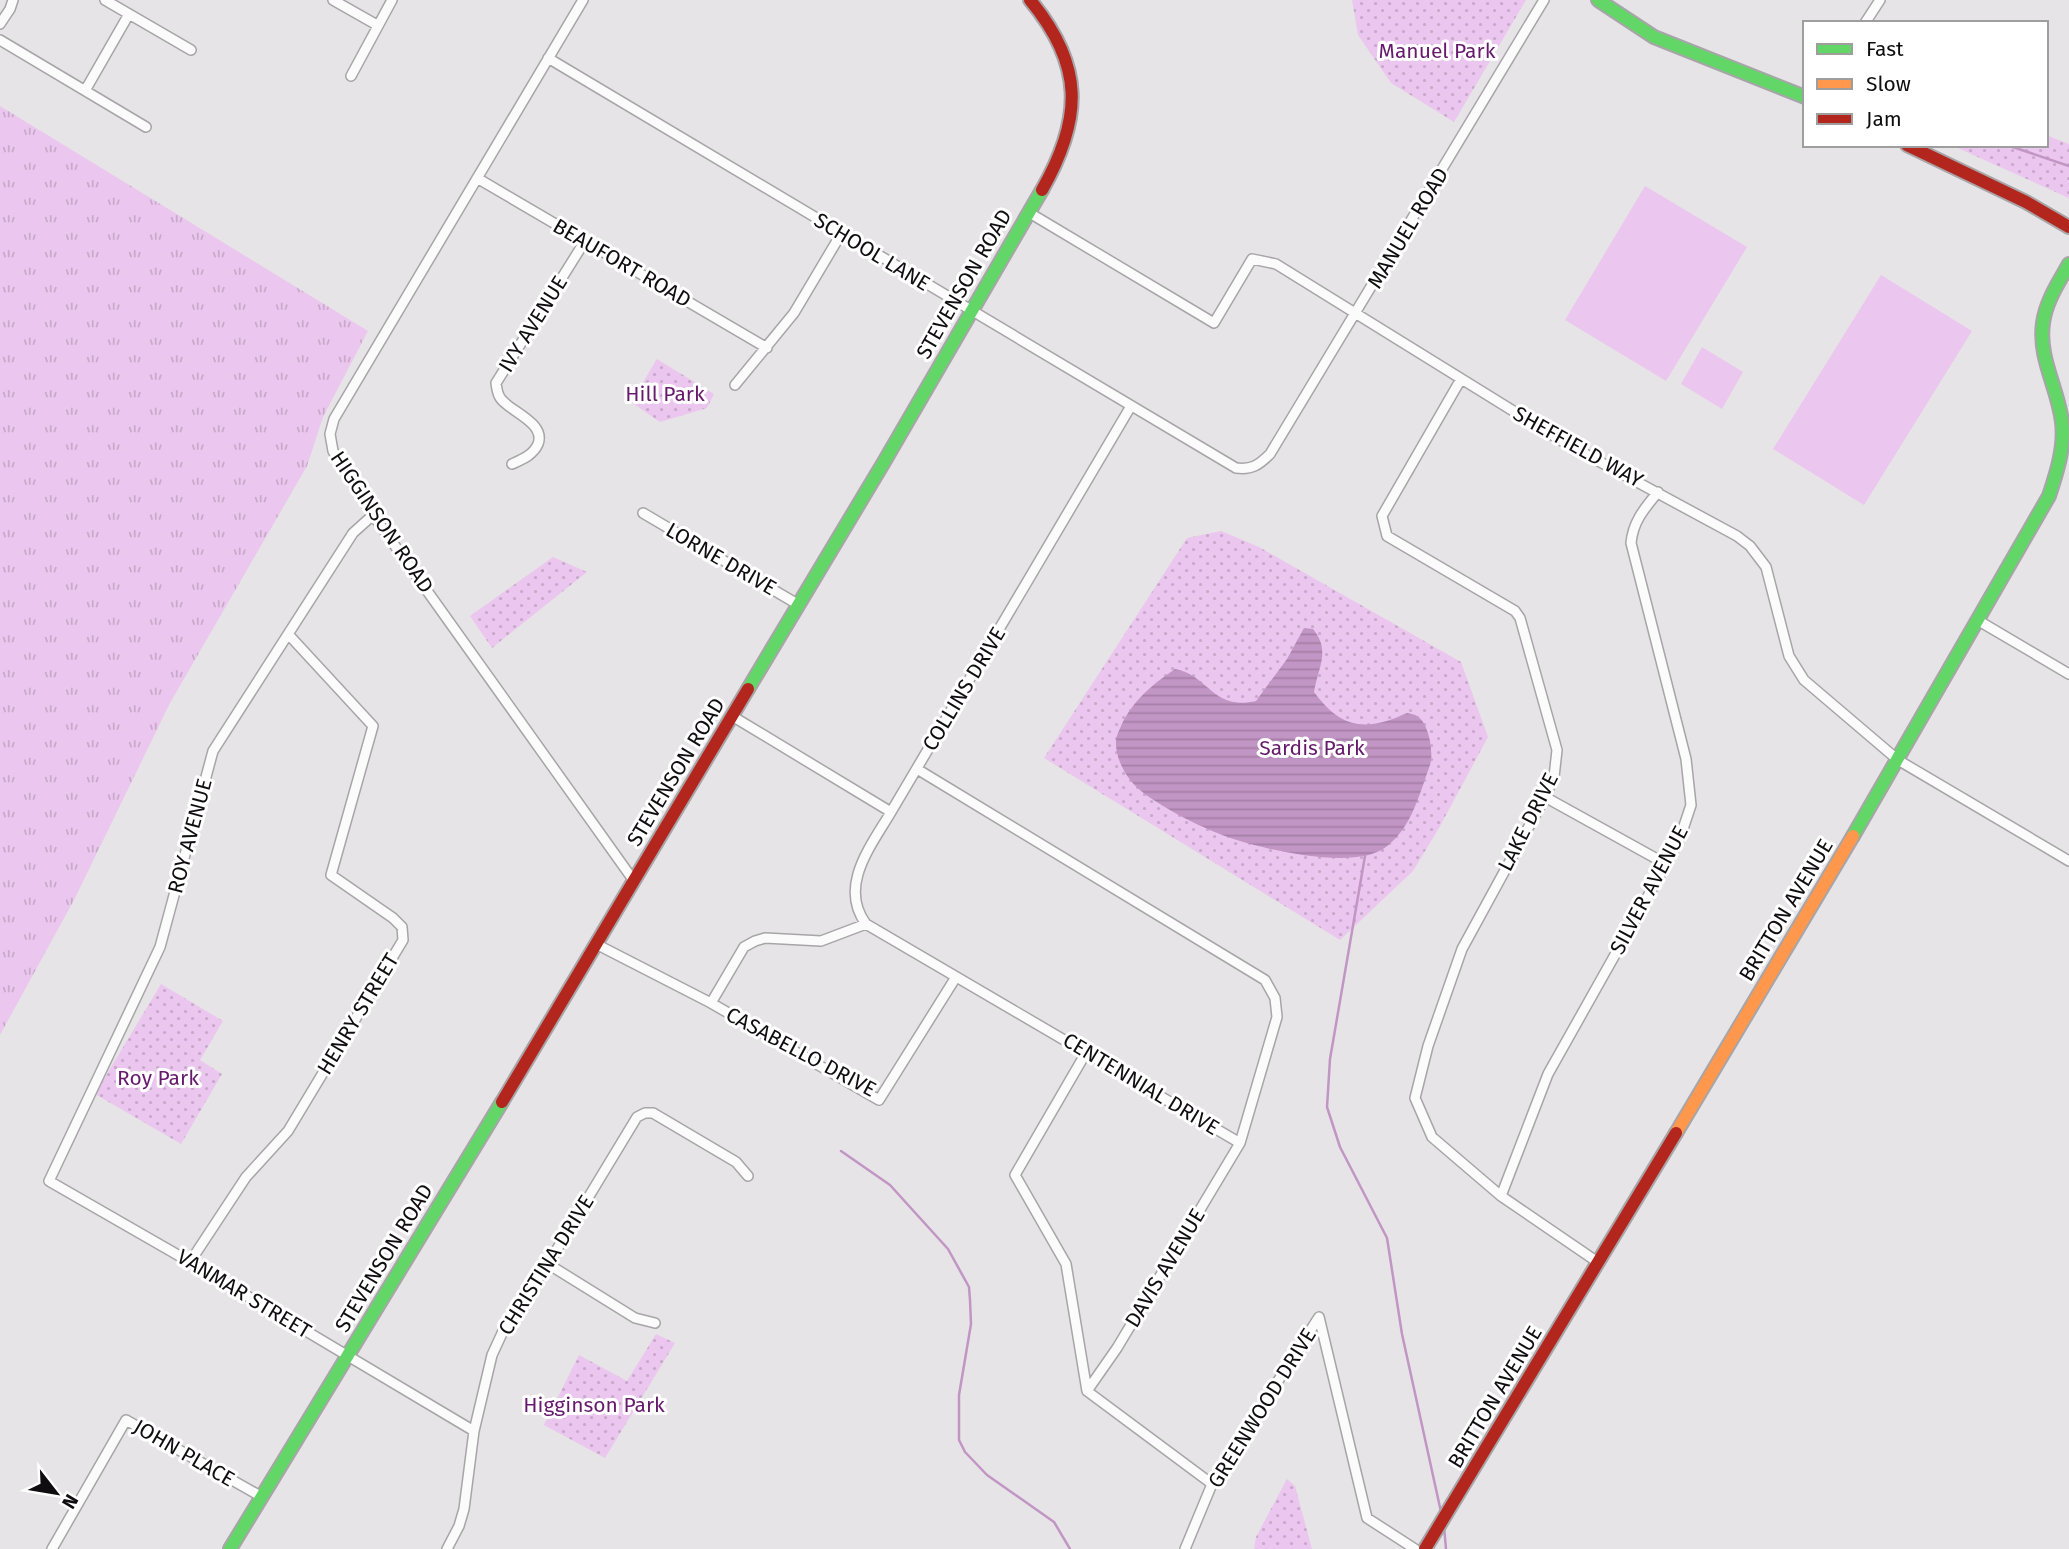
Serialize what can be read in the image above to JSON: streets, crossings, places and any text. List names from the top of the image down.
{
  "streets": {
    "street": [
      "MANUEL ROAD",
      "SCHOOL LANE",
      "BEAUFORT ROAD",
      "STEVENSON ROAD",
      "IVY AVENUE",
      "SHEFFIELD WAY",
      "HIGGINSON ROAD",
      "LORNE DRIVE",
      "COLLINS DRIVE",
      "LAKE DRIVE",
      "ROY AVENUE",
      "SILVER AVENUE",
      "BRITTON AVENUE",
      "HENRY STREET",
      "CASABELLO DRIVE",
      "CENTENNIAL DRIVE",
      "CHRISTINA DRIVE",
      "DAVIS AVENUE",
      "VANMAR STREET",
      "GREENWOOD DRIVE",
      "JOHN PLACE"
    ]
  },
  "crossings": [
    ["MANUEL ROAD", "SCHOOL LANE"],
    ["MANUEL ROAD", "SHEFFIELD WAY"],
    ["SCHOOL LANE", "STEVENSON ROAD"],
    ["SCHOOL LANE", "HIGGINSON ROAD"],
    ["SCHOOL LANE", "COLLINS DRIVE"],
    ["BEAUFORT ROAD", "IVY AVENUE"],
    ["BEAUFORT ROAD", "HIGGINSON ROAD"],
    ["STEVENSON ROAD", "SHEFFIELD WAY"],
    ["STEVENSON ROAD", "HIGGINSON ROAD"],
    ["STEVENSON ROAD", "LORNE DRIVE"],
    ["STEVENSON ROAD", "CASABELLO DRIVE"],
    ["STEVENSON ROAD", "VANMAR STREET"],
    ["STEVENSON ROAD", "JOHN PLACE"],
    ["SHEFFIELD WAY", "LAKE DRIVE"],
    ["SHEFFIELD WAY", "SILVER AVENUE"],
    ["SHEFFIELD WAY", "BRITTON AVENUE"],
    ["HIGGINSON ROAD", "ROY AVENUE"],
    ["COLLINS DRIVE", "CENTENNIAL DRIVE"],
    ["LAKE DRIVE", "SILVER AVENUE"],
    ["LAKE DRIVE", "BRITTON AVENUE"],
    ["ROY AVENUE", "HENRY STREET"],
    ["ROY AVENUE", "VANMAR STREET"],
    ["HENRY STREET", "VANMAR STREET"],
    ["CASABELLO DRIVE", "CENTENNIAL DRIVE"],
    ["CENTENNIAL DRIVE", "DAVIS AVENUE"],
    ["CHRISTINA DRIVE", "VANMAR STREET"]
  ],
  "parks": [
    "Manuel Park",
    "Hill Park",
    "Sardis Park",
    "Roy Park",
    "Higginson Park"
  ],
  "legend": ["Fast", "Slow", "Jam"],
  "north": "bottom right"
}
